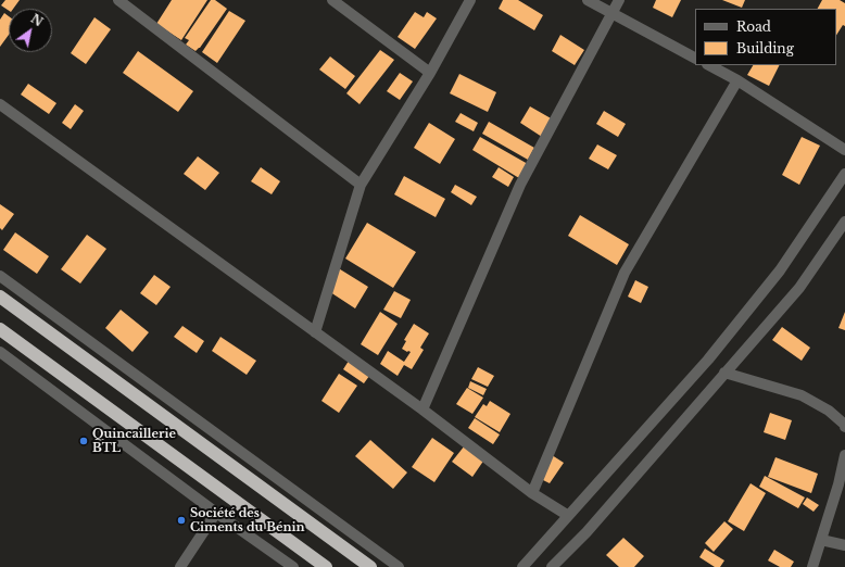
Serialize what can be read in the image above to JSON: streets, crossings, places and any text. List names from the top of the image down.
{
  "places": ["Quincaillerie BTL", "Société des Ciments du Bénin"],
  "legend": ["Road", "Building"],
  "north": "top right"
}
